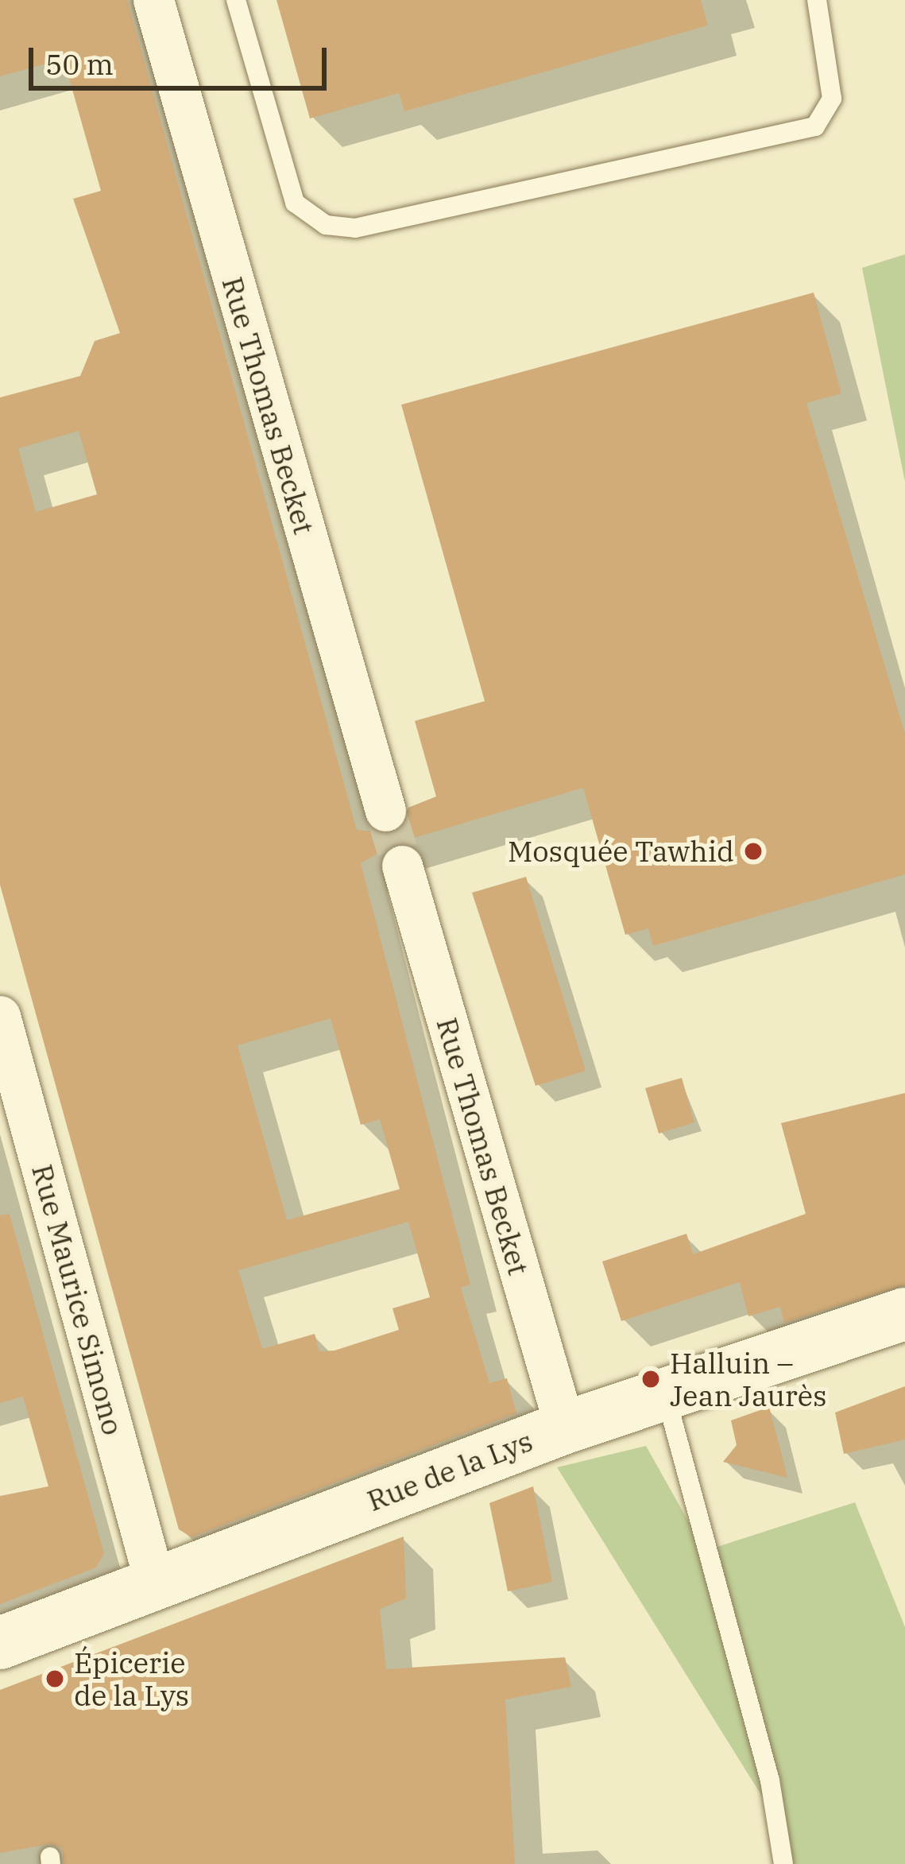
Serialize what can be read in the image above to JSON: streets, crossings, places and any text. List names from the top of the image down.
{
  "streets": {
    "main road": ["Rue de la Lys"],
    "street": ["Rue Thomas Becket", "Rue Maurice Simono"]
  },
  "crossings": [
    ["Rue Thomas Becket", "Rue de la Lys"],
    ["Rue Maurice Simono", "Rue de la Lys"]
  ],
  "places": ["Mosquée Tawhid", "Halluin – Jean Jaurès", "Épicerie de la Lys"],
  "scale_bar": "50 m"
}
